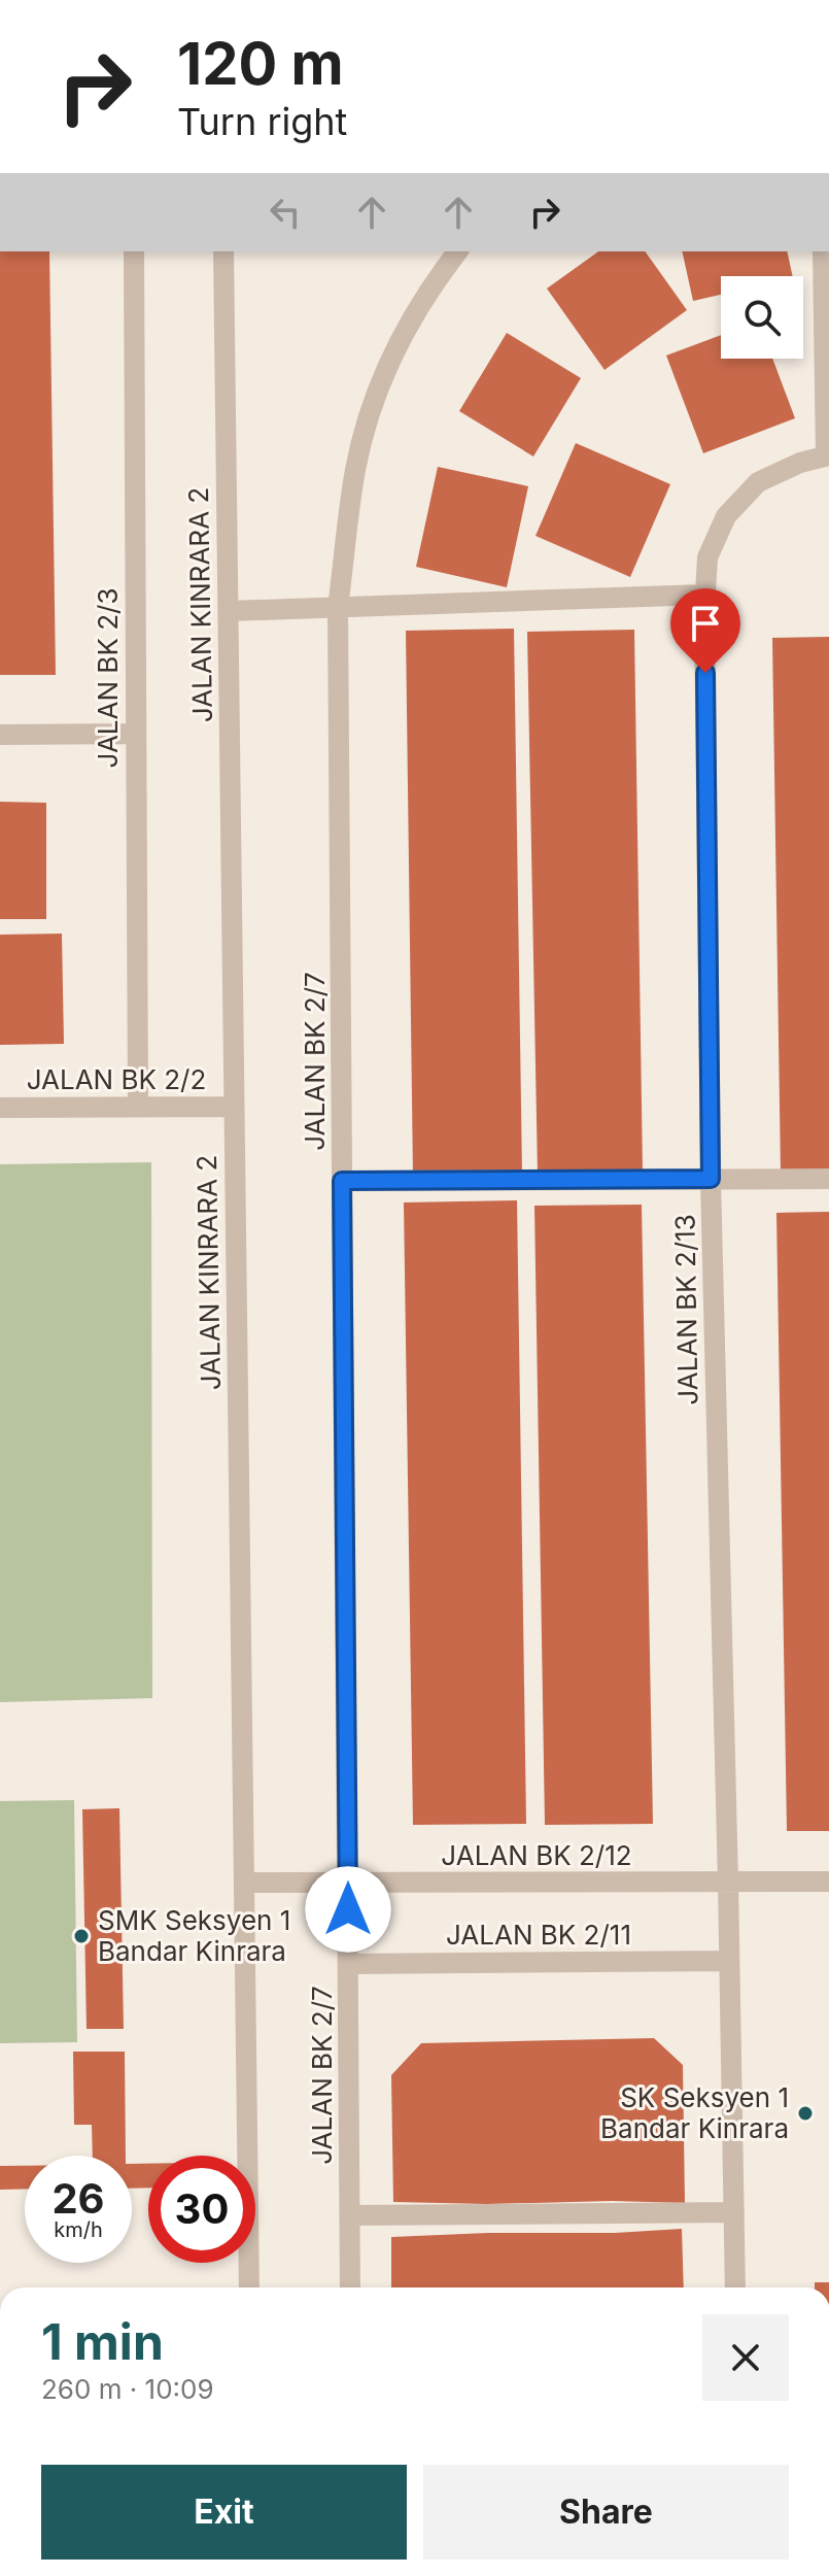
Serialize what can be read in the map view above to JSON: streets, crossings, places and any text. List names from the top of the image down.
{
  "streets": {
    "street": [
      "JALAN KINRARA 2",
      "JALAN BK 2/3",
      "JALAN BK 2/7",
      "JALAN BK 2/2",
      "JALAN BK 2/13",
      "JALAN BK 2/12",
      "JALAN BK 2/11"
    ]
  },
  "crossings": [
    ["JALAN KINRARA 2", "JALAN BK 2/2"],
    ["JALAN KINRARA 2", "JALAN BK 2/12"],
    ["JALAN BK 2/3", "JALAN BK 2/2"],
    ["JALAN BK 2/7", "JALAN BK 2/12"],
    ["JALAN BK 2/7", "JALAN BK 2/11"],
    ["JALAN BK 2/13", "JALAN BK 2/12"]
  ],
  "places": ["SMK Seksyen 1 Bandar Kinrara", "SK Seksyen 1 Bandar Kinrara"],
  "page": {
    "turn": ["120 m", "Turn right"],
    "speed": "26 km/h",
    "limit": "30",
    "heading": ["1 min", "260 m · 10:09"],
    "buttons": ["Exit", "Share"]
  }
}
